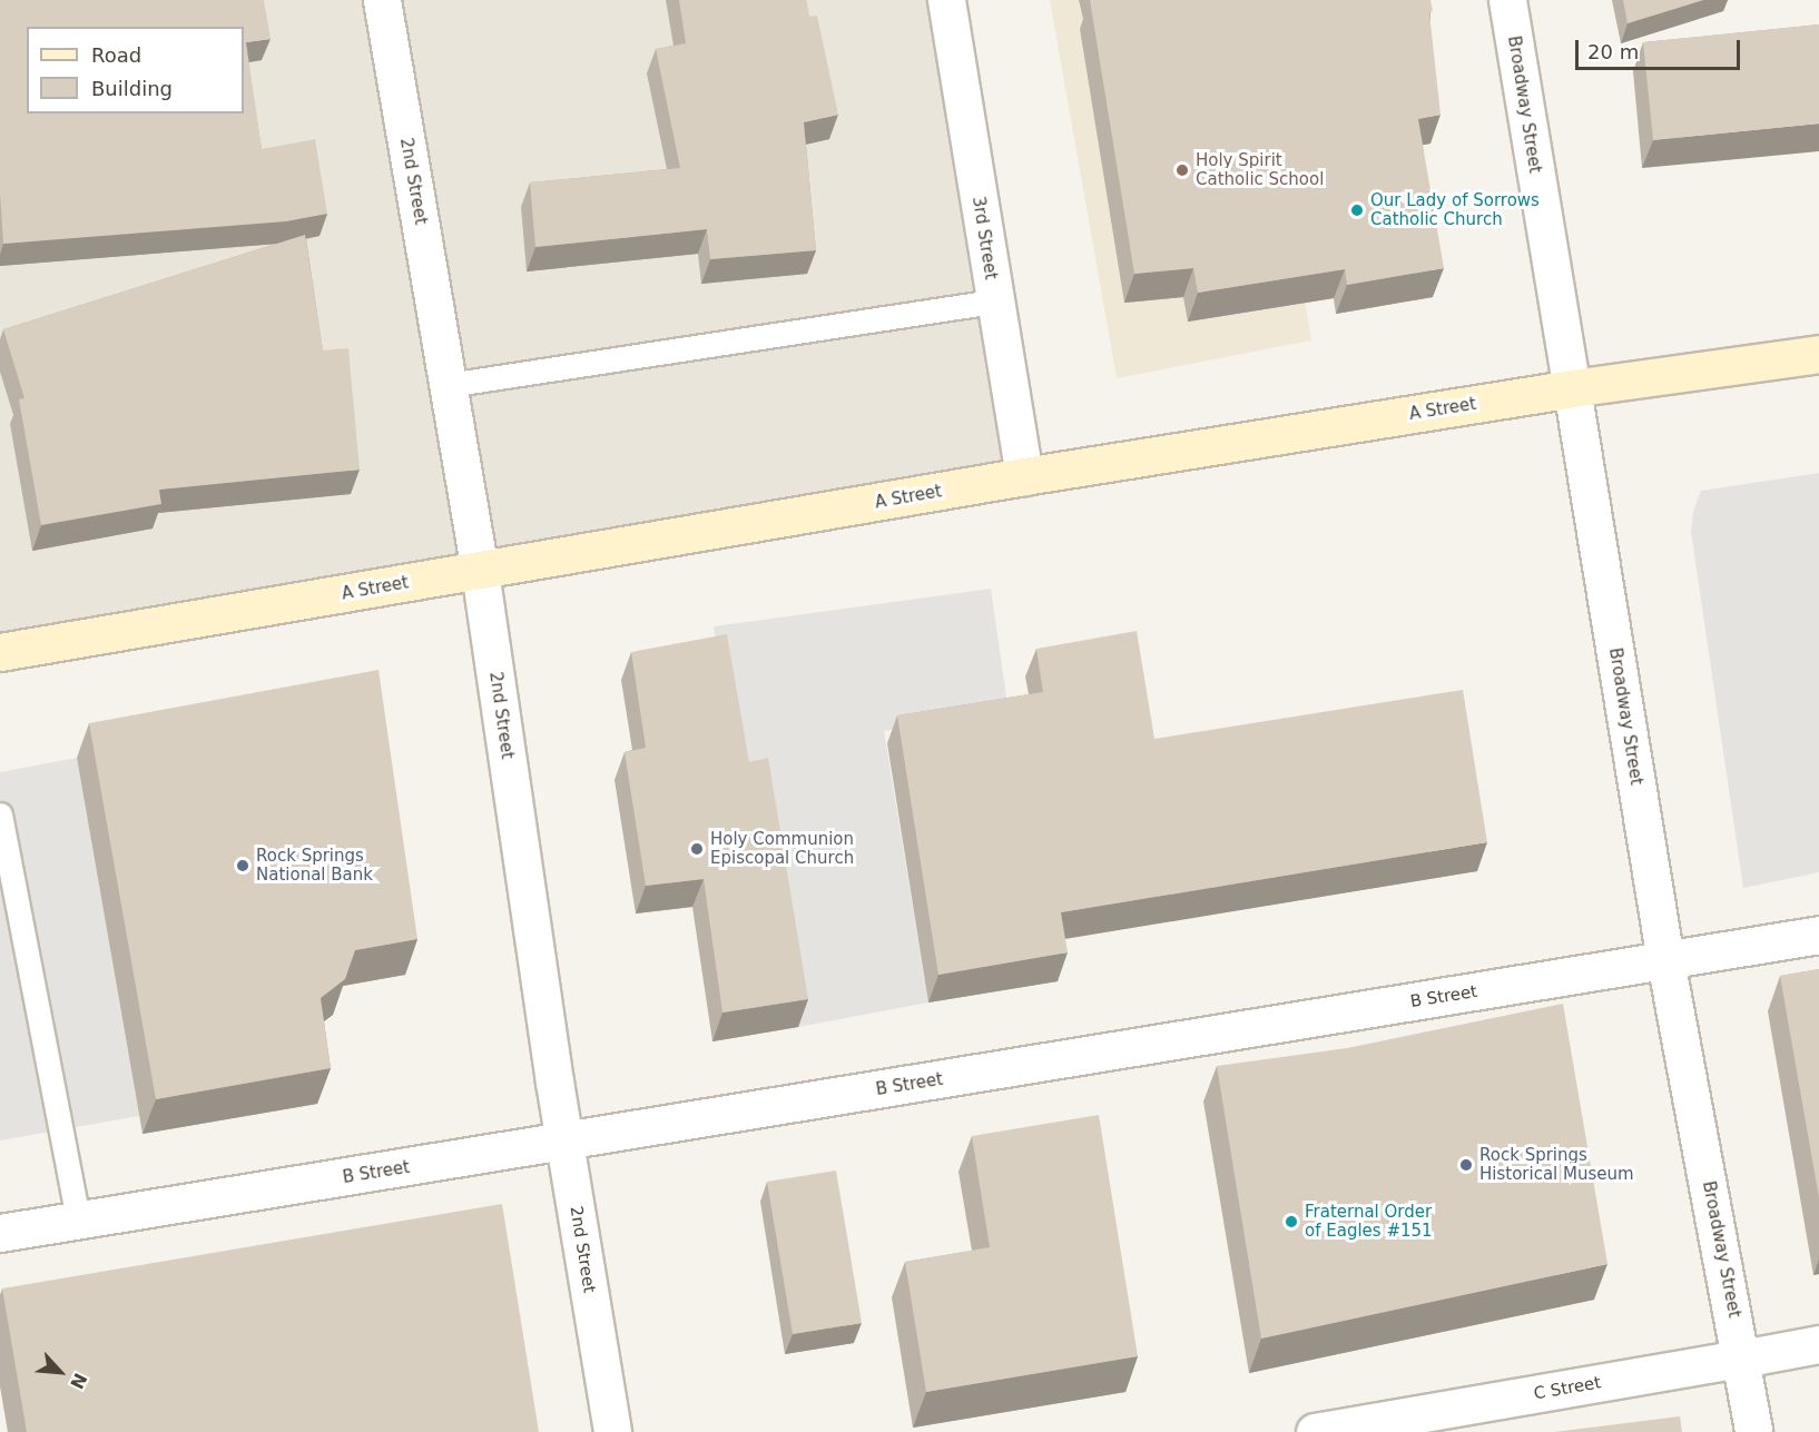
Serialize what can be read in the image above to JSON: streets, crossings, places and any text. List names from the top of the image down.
{
  "streets": {
    "main road": ["A Street"],
    "street": [
      "Broadway Street",
      "2nd Street",
      "3rd Street",
      "B Street",
      "C Street"
    ]
  },
  "crossings": [
    ["Broadway Street", "A Street"],
    ["Broadway Street", "B Street"],
    ["Broadway Street", "C Street"],
    ["2nd Street", "A Street"],
    ["2nd Street", "B Street"],
    ["3rd Street", "A Street"]
  ],
  "places": [
    "Holy Spirit Catholic School",
    "Our Lady of Sorrows Catholic Church",
    "Holy Communion Episcopal Church",
    "Rock Springs National Bank",
    "Rock Springs Historical Museum",
    "Fraternal Order of Eagles #151"
  ],
  "legend": ["Road", "Building"],
  "scale_bar": "20 m",
  "north": "bottom right"
}
